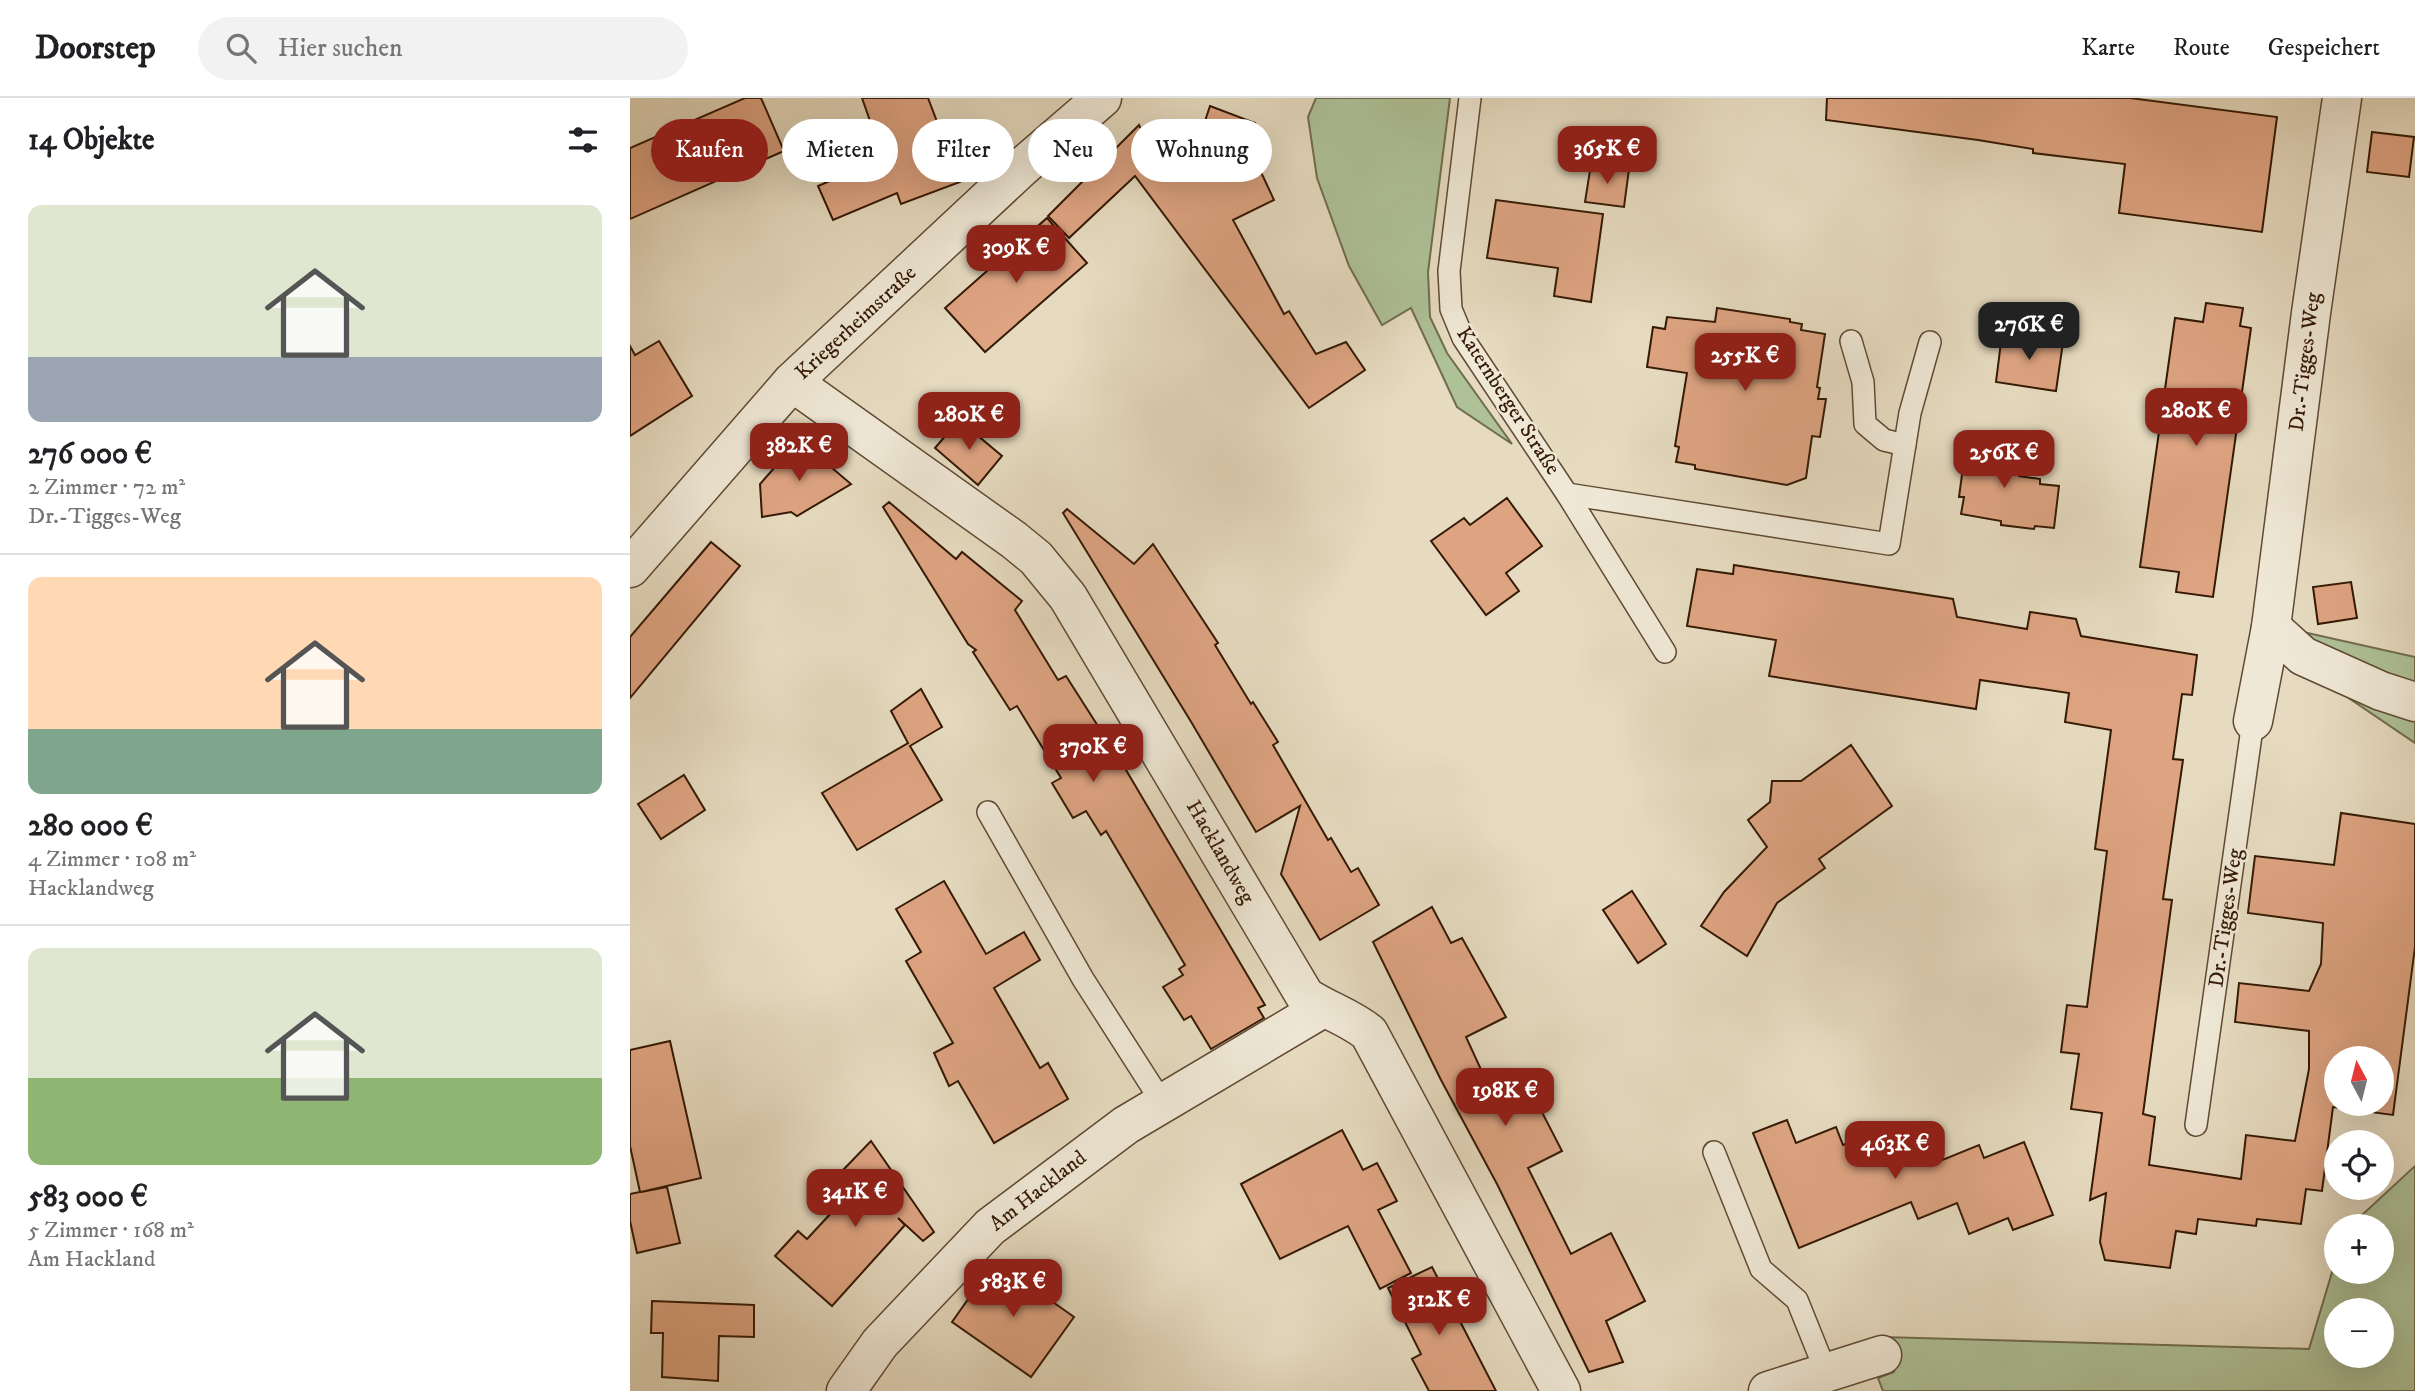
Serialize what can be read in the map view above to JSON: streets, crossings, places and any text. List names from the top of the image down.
{
  "streets": {
    "street": [
      "Kriegerheimstraße",
      "Dr.-Tigges-Weg",
      "Hacklandweg",
      "Am Hackland"
    ],
    "lane": ["Katernberger Straße"]
  },
  "crossings": [
    ["Kriegerheimstraße", "Hacklandweg"],
    ["Hacklandweg", "Am Hackland"]
  ],
  "north": "top",
  "page": {
    "header": "Doorstep",
    "search": "Hier suchen",
    "nav": ["Karte", "Route", "Gespeichert"],
    "heading": "14 Objekte",
    "chip": [
      "Kaufen",
      "Mieten",
      "Filter",
      "Neu",
      "Wohnung"
    ],
    "price": [
      "365K €",
      "309K €",
      "276K €",
      "255K €",
      "280K €",
      "280K €",
      "382K €",
      "256K €",
      "370K €",
      "198K €",
      "463K €",
      "341K €",
      "583K €",
      "312K €"
    ],
    "list": [
      {
        "name": "276 000 €",
        "note": "2 Zimmer · 72 m² · Dr.-Tigges-Weg"
      },
      {
        "name": "280 000 €",
        "note": "4 Zimmer · 108 m² · Hacklandweg"
      },
      {
        "name": "583 000 €",
        "note": "5 Zimmer · 168 m² · Am Hackland"
      }
    ],
    "map_buttons": ["+", "−"]
  }
}
